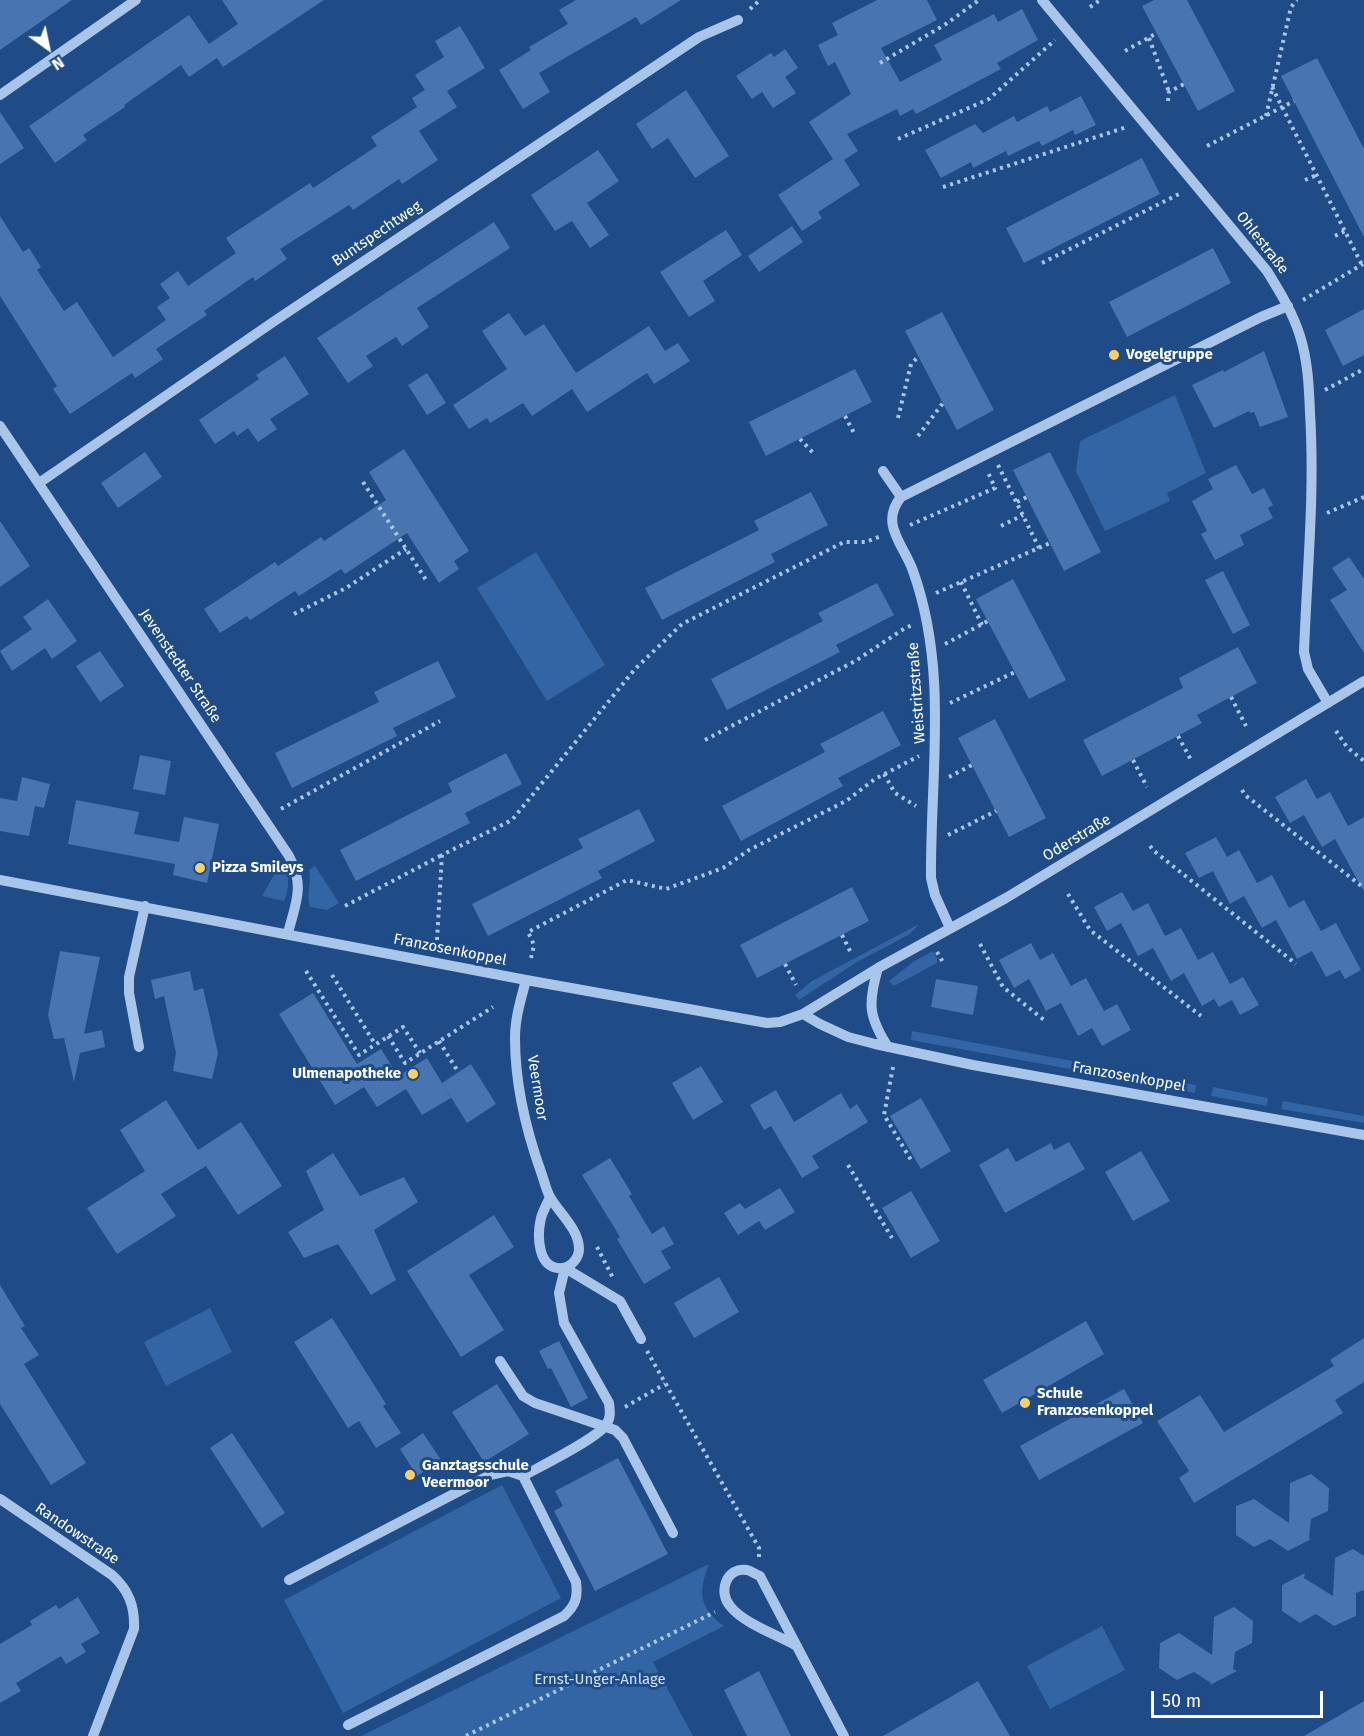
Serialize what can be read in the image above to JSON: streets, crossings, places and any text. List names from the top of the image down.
{
  "streets": {
    "street": [
      "Buntspechtweg",
      "Ohlestraße",
      "Jevenstedter Straße",
      "Weistritzstraße",
      "Oderstraße",
      "Franzosenkoppel",
      "Veermoor",
      "Randowstraße"
    ]
  },
  "crossings": [
    ["Buntspechtweg", "Jevenstedter Straße"],
    ["Ohlestraße", "Oderstraße"],
    ["Jevenstedter Straße", "Franzosenkoppel"],
    ["Weistritzstraße", "Oderstraße"],
    ["Oderstraße", "Franzosenkoppel"],
    ["Franzosenkoppel", "Veermoor"]
  ],
  "parks": ["Ernst-Unger-Anlage"],
  "places": [
    "Vogelgruppe",
    "Pizza Smileys",
    "Ulmenapotheke",
    "Schule Franzosenkoppel",
    "Ganztagsschule Veermoor"
  ],
  "scale_bar": "50 m",
  "north": "bottom right"
}
